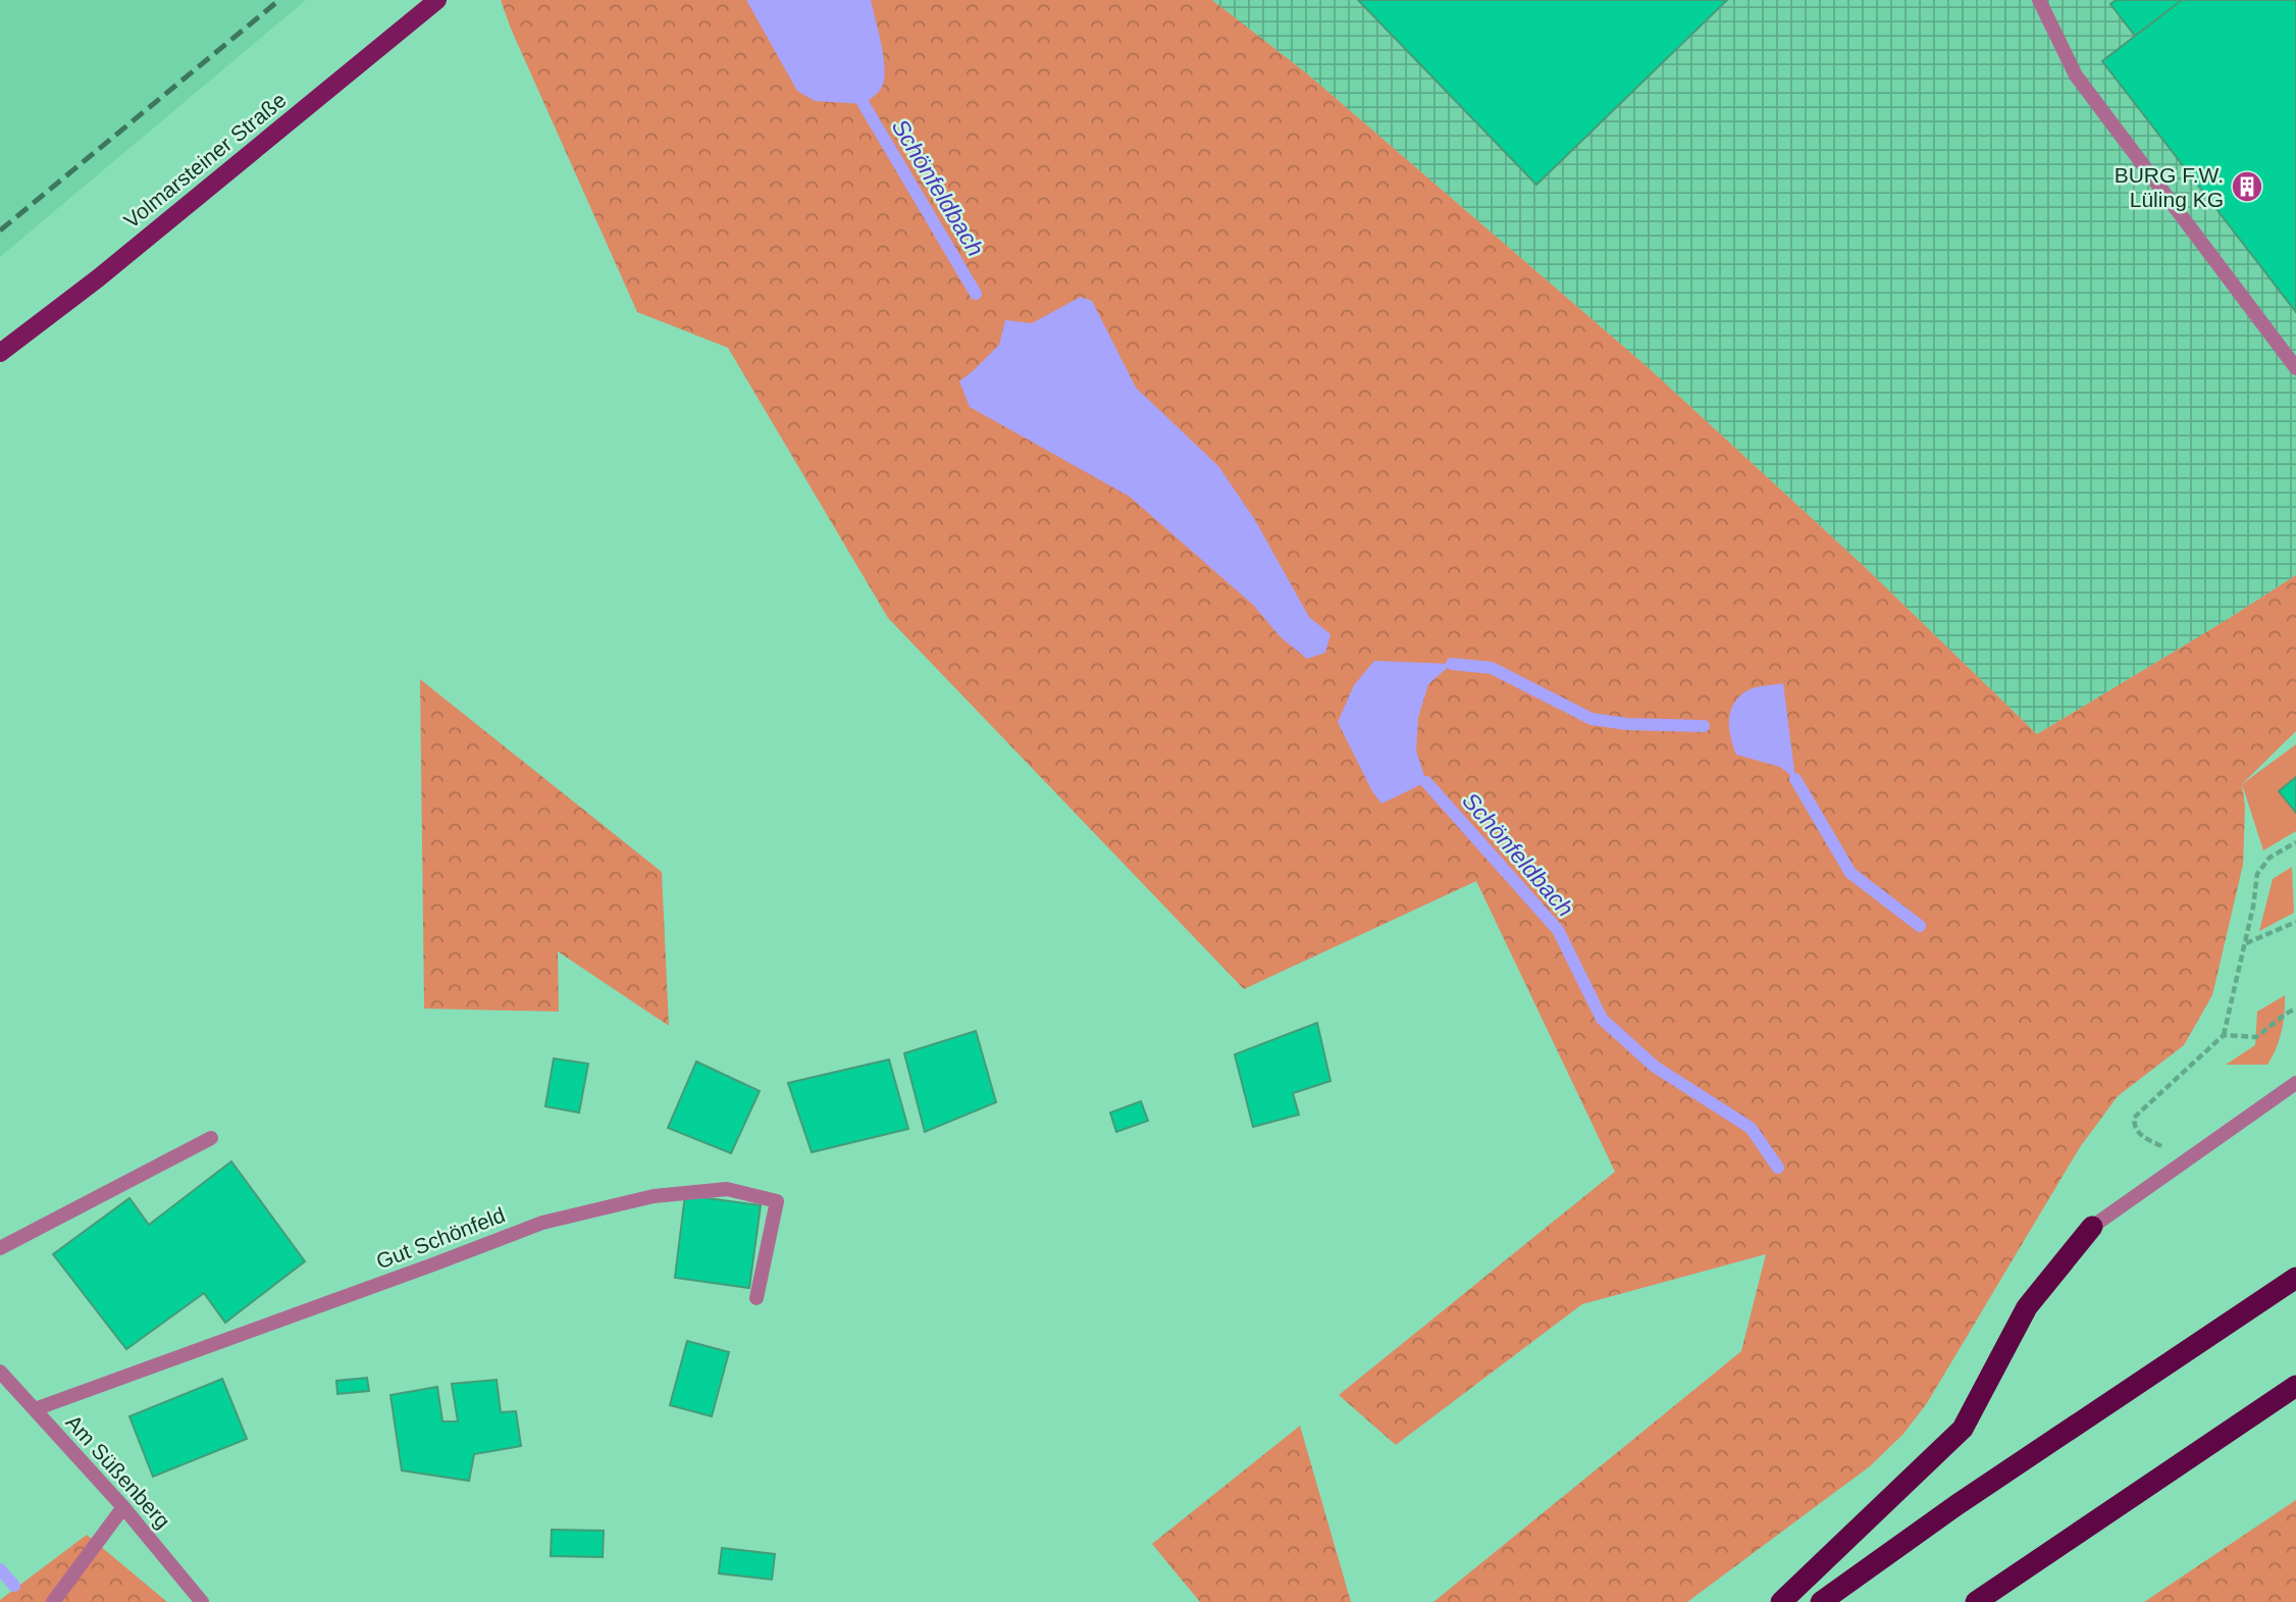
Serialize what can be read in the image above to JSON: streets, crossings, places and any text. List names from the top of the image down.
{
  "streets": {
    "main road": ["Volmarsteiner Straße"],
    "street": ["Gut Schönfeld", "Am Süßenberg"]
  },
  "crossings": [
    ["Gut Schönfeld", "Am Süßenberg"]
  ],
  "water": ["Schönfeldbach"],
  "places": {
    "building": ["BURG F.W. Lüling KG"]
  }
}
